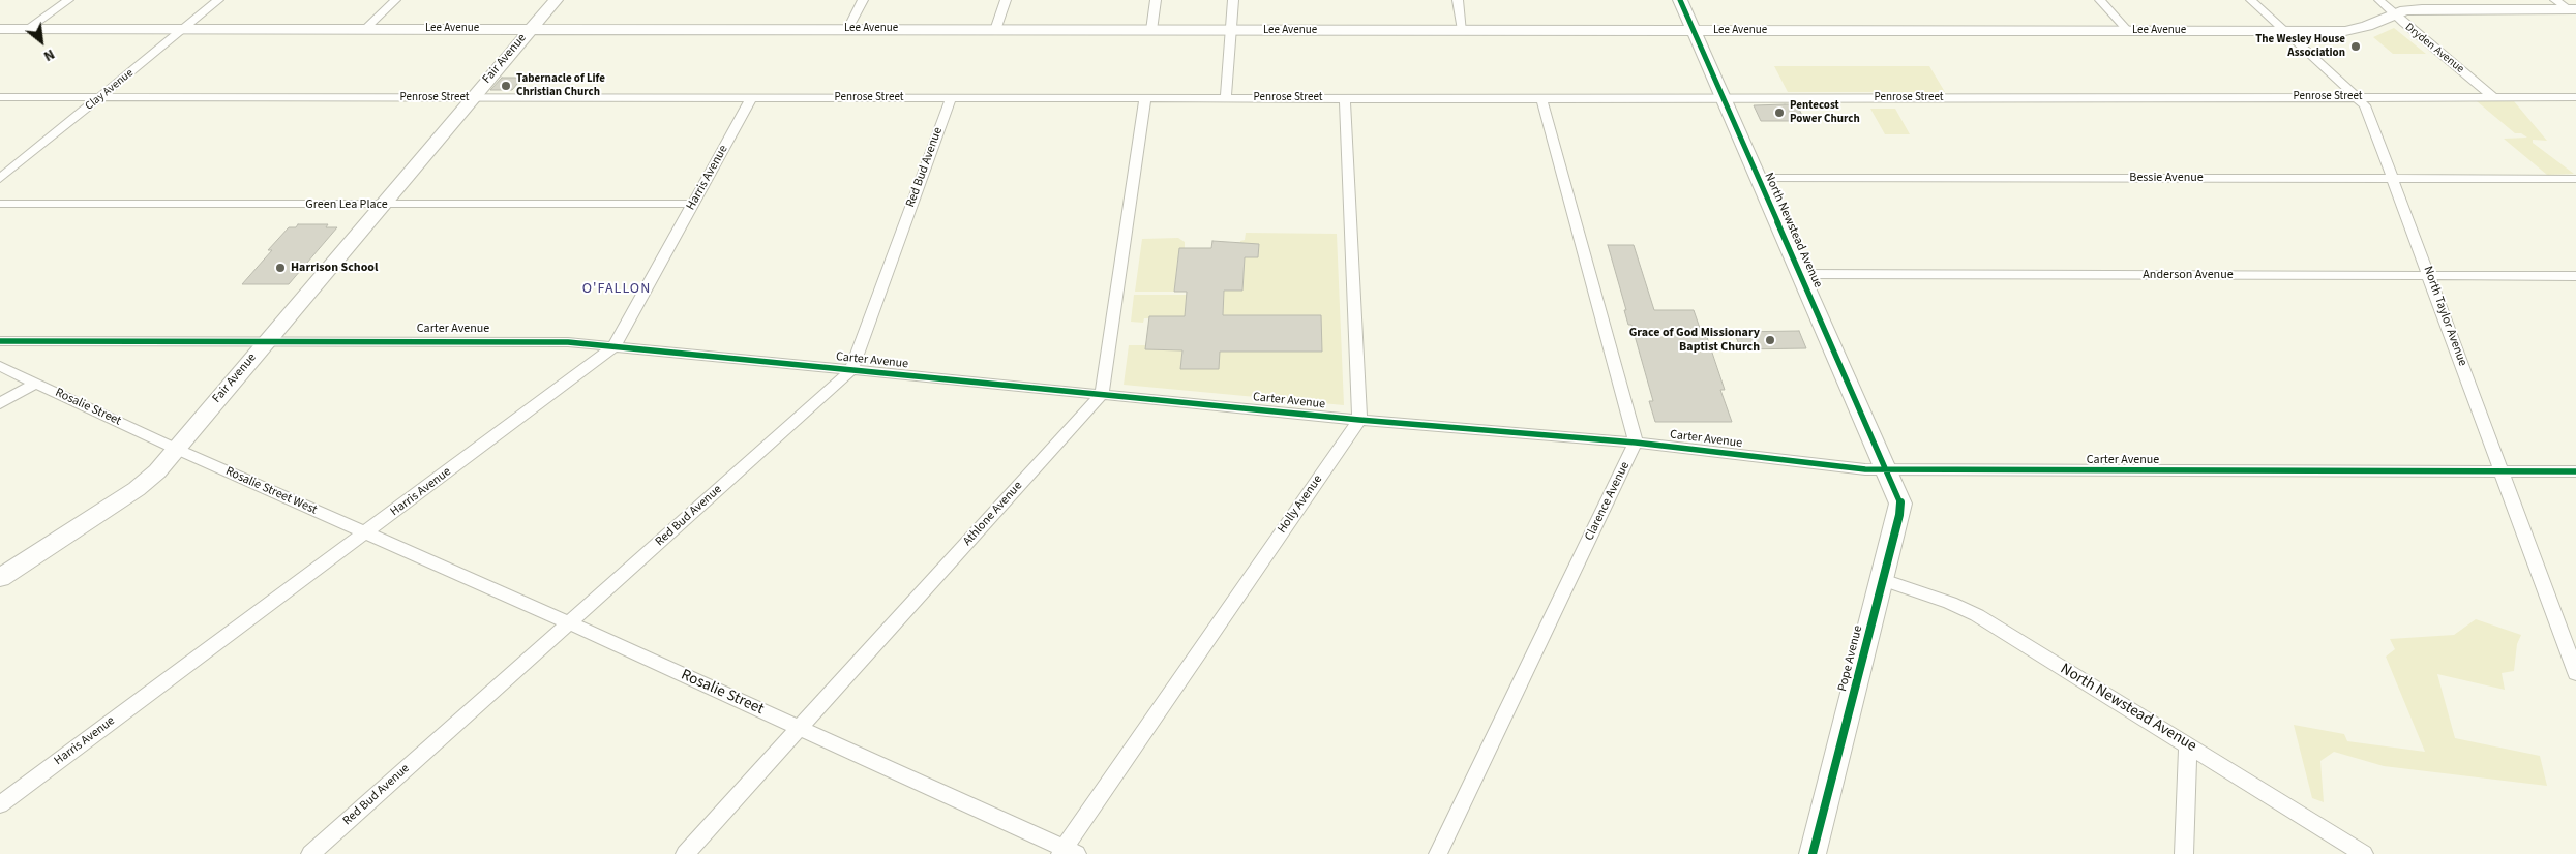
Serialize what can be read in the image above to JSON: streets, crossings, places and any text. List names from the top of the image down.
{
  "streets": {
    "street": [
      "Lee Avenue",
      "Dryden Avenue",
      "Fair Avenue",
      "Clay Avenue",
      "Penrose Street",
      "Red Bud Avenue",
      "Harris Avenue",
      "Bessie Avenue",
      "Green Lea Place",
      "North Newstead Avenue",
      "Anderson Avenue",
      "North Taylor Avenue",
      "Carter Avenue",
      "Rosalie Street",
      "Rosalie Street West",
      "Clarence Avenue",
      "Holly Avenue",
      "Athlone Avenue",
      "Pope Avenue"
    ]
  },
  "crossings": [
    ["Lee Avenue", "Dryden Avenue"],
    ["Lee Avenue", "Fair Avenue"],
    ["Lee Avenue", "Clay Avenue"],
    ["Lee Avenue", "North Newstead Avenue"],
    ["Lee Avenue", "North Taylor Avenue"],
    ["Dryden Avenue", "Penrose Street"],
    ["Fair Avenue", "Penrose Street"],
    ["Fair Avenue", "Green Lea Place"],
    ["Fair Avenue", "Carter Avenue"],
    ["Fair Avenue", "Rosalie Street"],
    ["Fair Avenue", "Rosalie Street West"],
    ["Clay Avenue", "Penrose Street"],
    ["Penrose Street", "Red Bud Avenue"],
    ["Penrose Street", "Harris Avenue"],
    ["Penrose Street", "North Newstead Avenue"],
    ["Penrose Street", "North Taylor Avenue"],
    ["Red Bud Avenue", "Carter Avenue"],
    ["Red Bud Avenue", "Rosalie Street"],
    ["Harris Avenue", "Green Lea Place"],
    ["Harris Avenue", "Carter Avenue"],
    ["Harris Avenue", "Rosalie Street"],
    ["Harris Avenue", "Rosalie Street West"],
    ["Bessie Avenue", "North Newstead Avenue"],
    ["Bessie Avenue", "North Taylor Avenue"],
    ["North Newstead Avenue", "Anderson Avenue"],
    ["North Newstead Avenue", "Carter Avenue"],
    ["North Newstead Avenue", "Pope Avenue"],
    ["Anderson Avenue", "North Taylor Avenue"],
    ["North Taylor Avenue", "Carter Avenue"],
    ["Carter Avenue", "Clarence Avenue"],
    ["Carter Avenue", "Holly Avenue"],
    ["Carter Avenue", "Athlone Avenue"],
    ["Carter Avenue", "Pope Avenue"],
    ["Rosalie Street", "Rosalie Street West"],
    ["Rosalie Street", "Holly Avenue"],
    ["Rosalie Street", "Athlone Avenue"]
  ],
  "districts": ["O'FALLON"],
  "places": [
    "The Wesley House Association",
    "Tabernacle of Life Christian Church",
    "Pentecost Power Church",
    "Harrison School",
    "Grace of God Missionary Baptist Church"
  ],
  "north": "bottom right"
}
